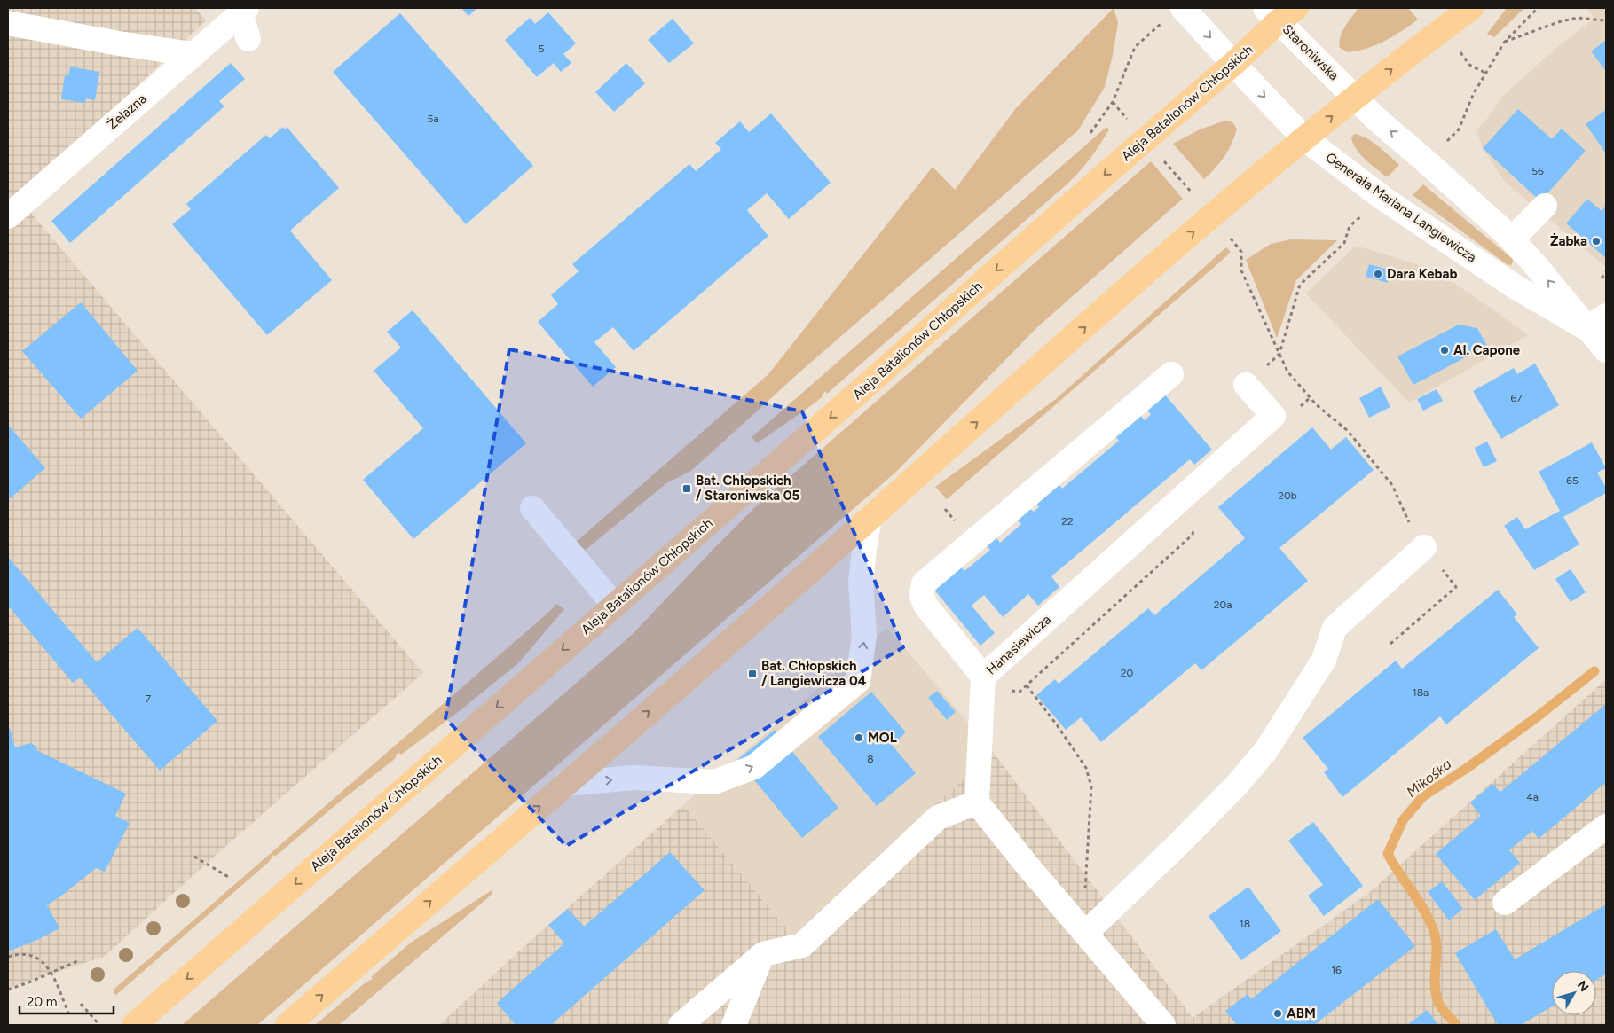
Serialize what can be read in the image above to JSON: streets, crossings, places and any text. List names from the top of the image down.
{
  "streets": {
    "main road": ["Aleja Batalionów Chłopskich"],
    "street": [
      "Staroniwska",
      "Żelazna",
      "Generała Mariana Langiewicza",
      "Hanasiewicza"
    ]
  },
  "crossings": [
    ["Staroniwska", "Aleja Batalionów Chłopskich"],
    ["Staroniwska", "Generała Mariana Langiewicza"],
    ["Aleja Batalionów Chłopskich", "Generała Mariana Langiewicza"]
  ],
  "water": ["Mikośka"],
  "places": {
    "other": [
      "Żabka",
      "Dara Kebab",
      "Al. Capone",
      "MOL",
      "ABM"
    ],
    "transit": ["Bat. Chłopskich / Staroniwska 05", "Bat. Chłopskich / Langiewicza 04"]
  },
  "house_numbers": [
    "5",
    "5a",
    "56",
    "67",
    "65",
    "20b",
    "22",
    "20a",
    "20",
    "18a",
    "7",
    "8",
    "4a",
    "18",
    "16"
  ],
  "scale_bar": "20 m",
  "north": "top right"
}
